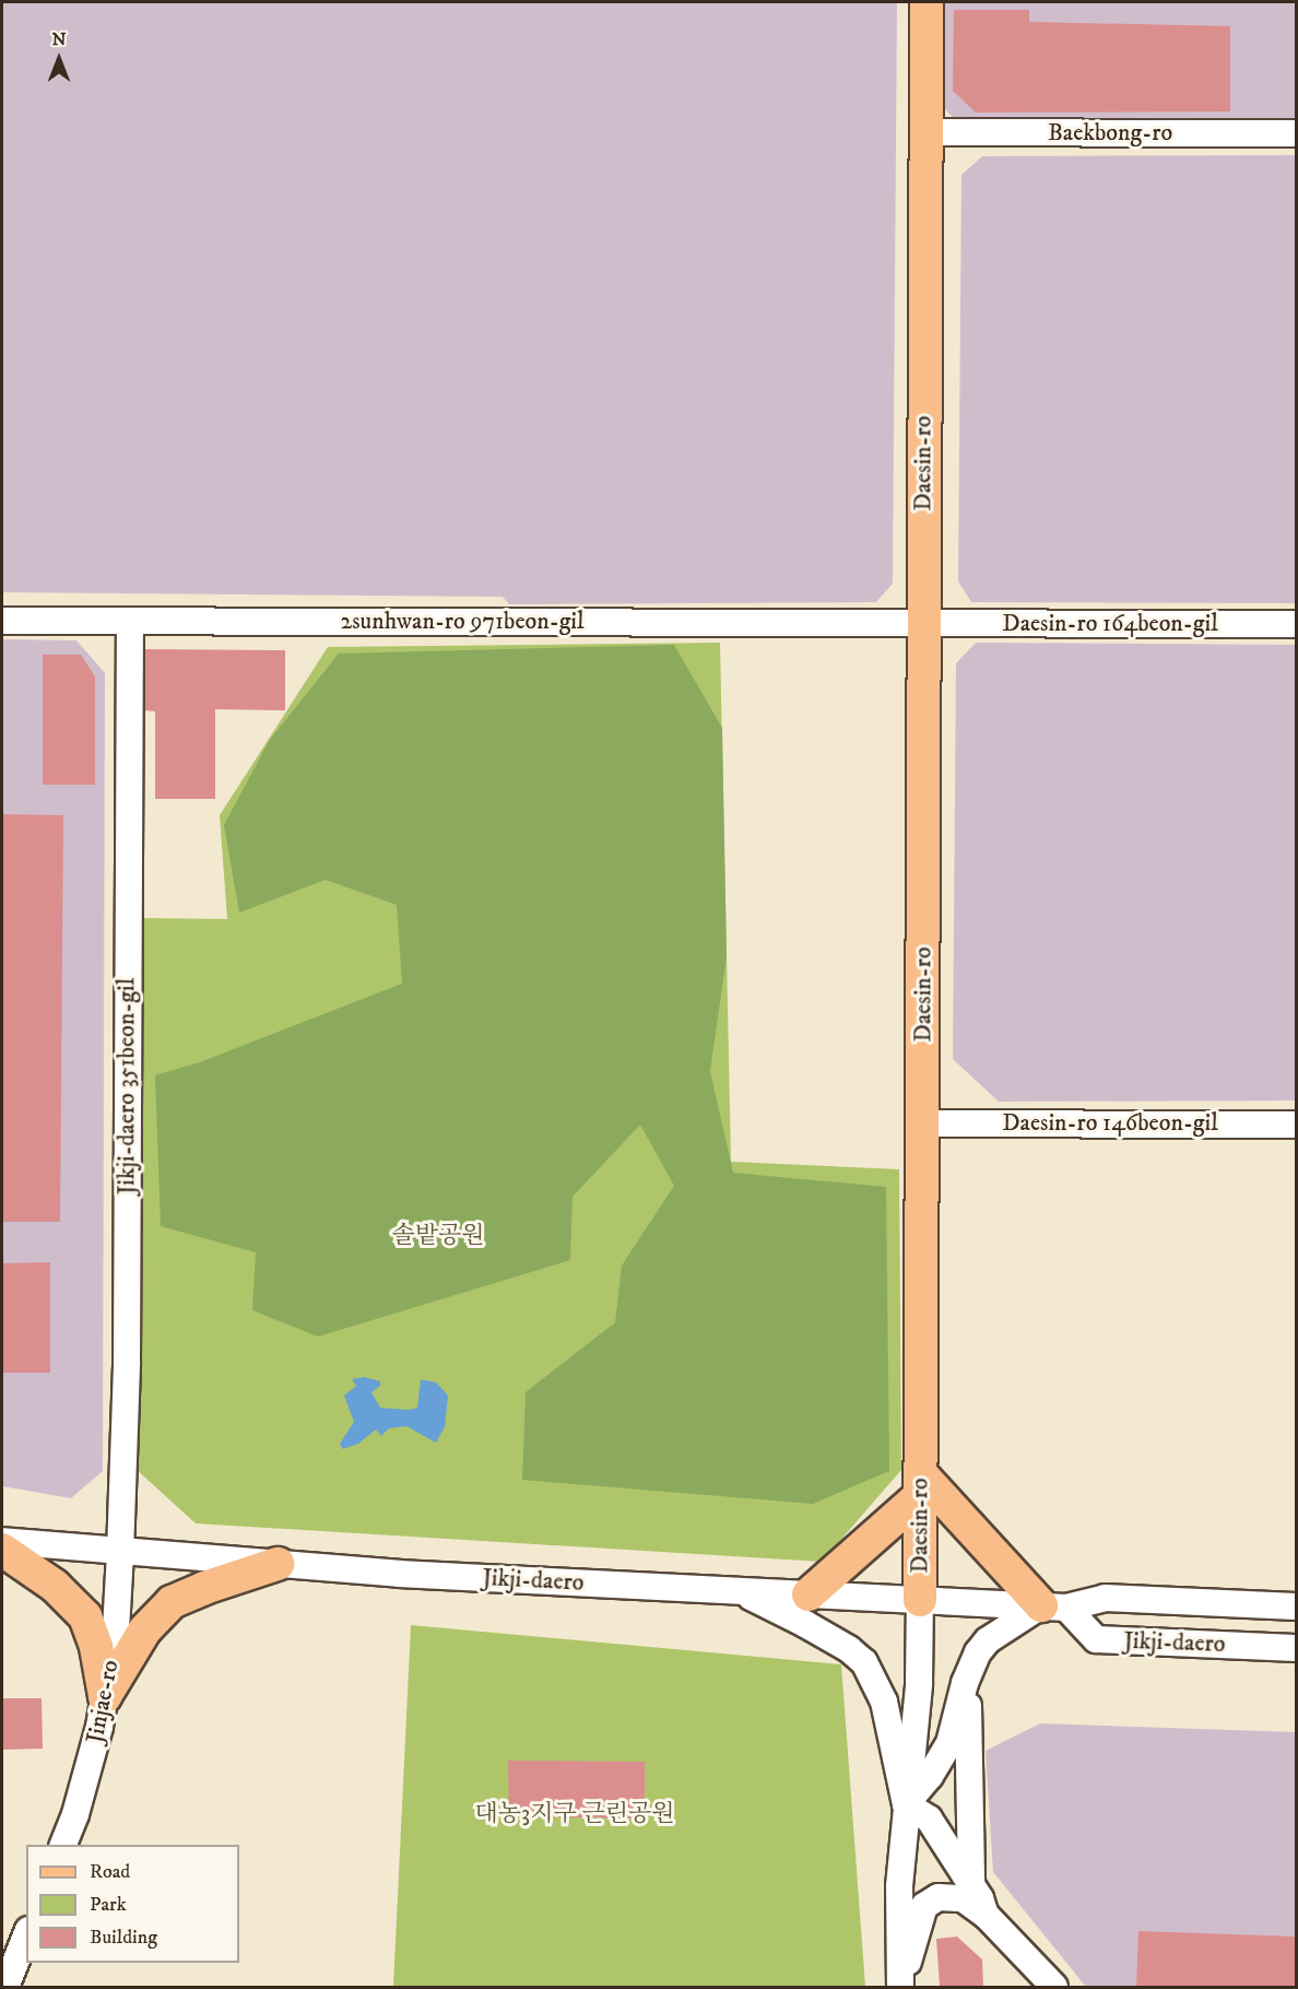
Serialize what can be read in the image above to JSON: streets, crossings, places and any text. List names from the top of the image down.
{
  "streets": {
    "main road": ["Daesin-ro"],
    "street": [
      "Baekbong-ro",
      "2sunhwan-ro 971beon-gil",
      "Daesin-ro 164beon-gil",
      "Jikji-daero 351beon-gil",
      "Daesin-ro 146beon-gil",
      "Jikji-daero",
      "Jinjae-ro"
    ]
  },
  "crossings": [
    ["Baekbong-ro", "Daesin-ro"],
    ["Daesin-ro", "2sunhwan-ro 971beon-gil"],
    ["Daesin-ro", "Daesin-ro 164beon-gil"],
    ["Daesin-ro", "Daesin-ro 146beon-gil"],
    ["Daesin-ro", "Jikji-daero"],
    ["2sunhwan-ro 971beon-gil", "Daesin-ro 164beon-gil"],
    ["2sunhwan-ro 971beon-gil", "Jikji-daero 351beon-gil"],
    ["Jikji-daero 351beon-gil", "Jikji-daero"],
    ["Jikji-daero 351beon-gil", "Jinjae-ro"],
    ["Jikji-daero", "Jinjae-ro"]
  ],
  "parks": ["솔밭공원", "대농3지구 근린공원"],
  "legend": ["Road", "Park", "Building"],
  "north": "top"
}
